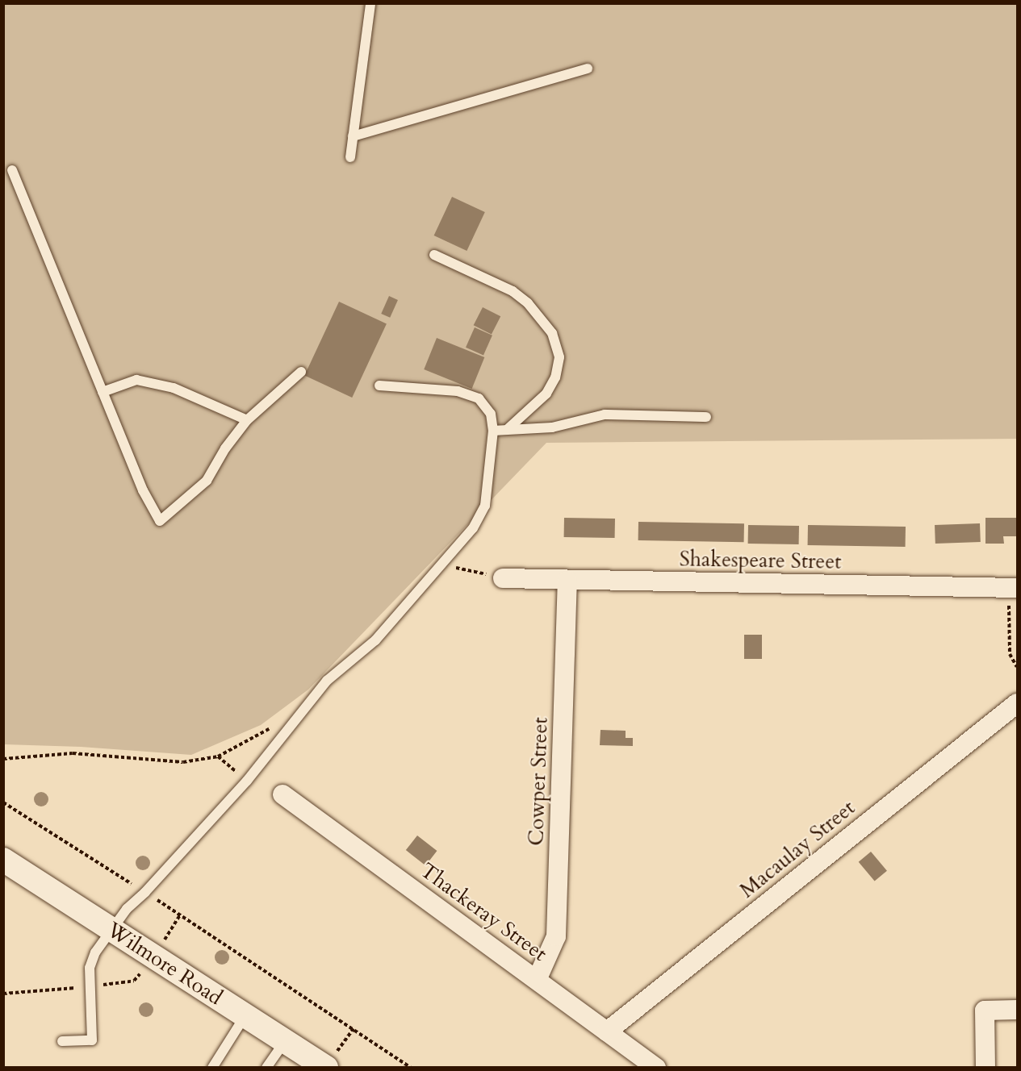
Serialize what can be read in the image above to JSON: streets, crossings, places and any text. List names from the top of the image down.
{
  "streets": {
    "street": [
      "Shakespeare Street",
      "Cowper Street",
      "Macaulay Street",
      "Thackeray Street",
      "Wilmore Road"
    ]
  },
  "crossings": [
    ["Shakespeare Street", "Cowper Street"],
    ["Cowper Street", "Thackeray Street"],
    ["Macaulay Street", "Thackeray Street"]
  ]
}
